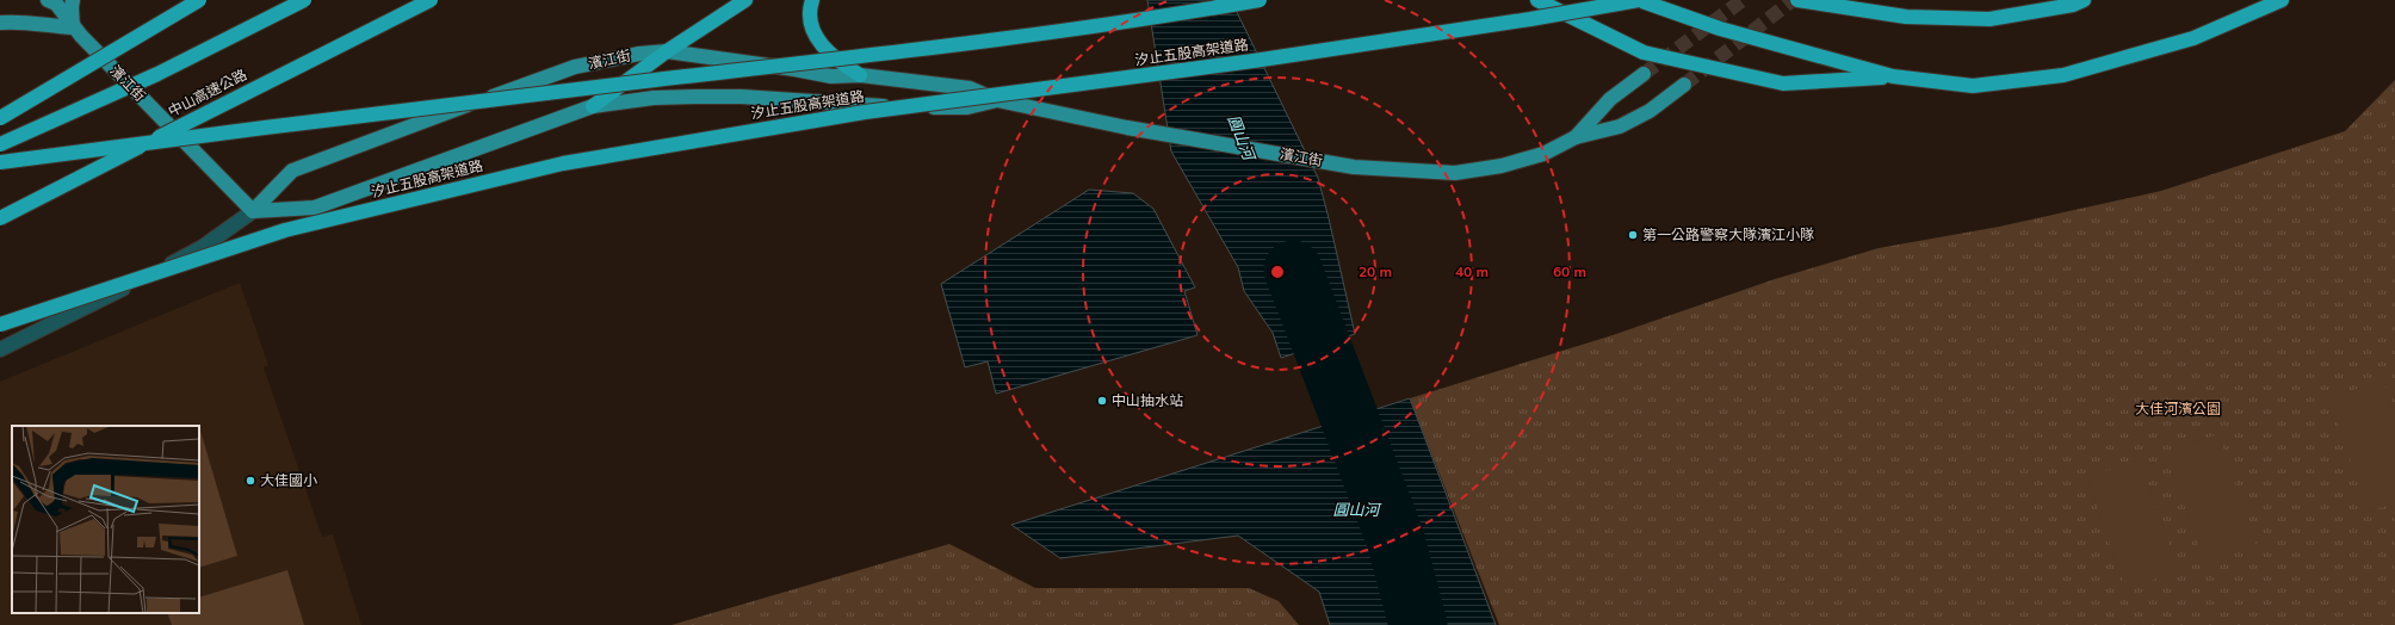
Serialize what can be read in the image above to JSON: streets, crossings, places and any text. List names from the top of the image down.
{
  "streets": {
    "highway": ["汐止五股高架道路", "中山高速公路"],
    "main road": ["濱江街"]
  },
  "water": ["圓山河"],
  "parks": ["大佳河濱公園"],
  "places": ["第一公路警察大隊濱江小隊", "中山抽水站", "大佳國小"],
  "rings": ["20 m", "40 m", "60 m"]
}
